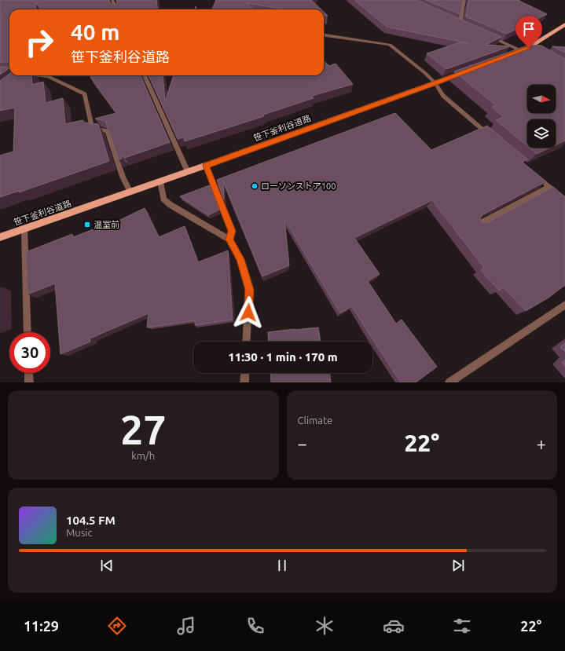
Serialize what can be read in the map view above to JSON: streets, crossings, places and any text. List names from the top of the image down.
{
  "streets": {
    "main road": ["笹下釜利谷道路"]
  },
  "places": {
    "other": ["ローソンストア100"],
    "transit": ["温室前"]
  },
  "north": "right",
  "page": {
    "turn": ["40 m", "笹下釜利谷道路"],
    "limit": "30",
    "trip": "11:30 · 1 min · 170 m",
    "tile": [
      ["27", "km/h"],
      "Climate"
    ],
    "heat": ["−", "22°", "+"],
    "song": ["104.5 FM", "Music"],
    "tabs": ["11:29", "22°"]
  }
}
